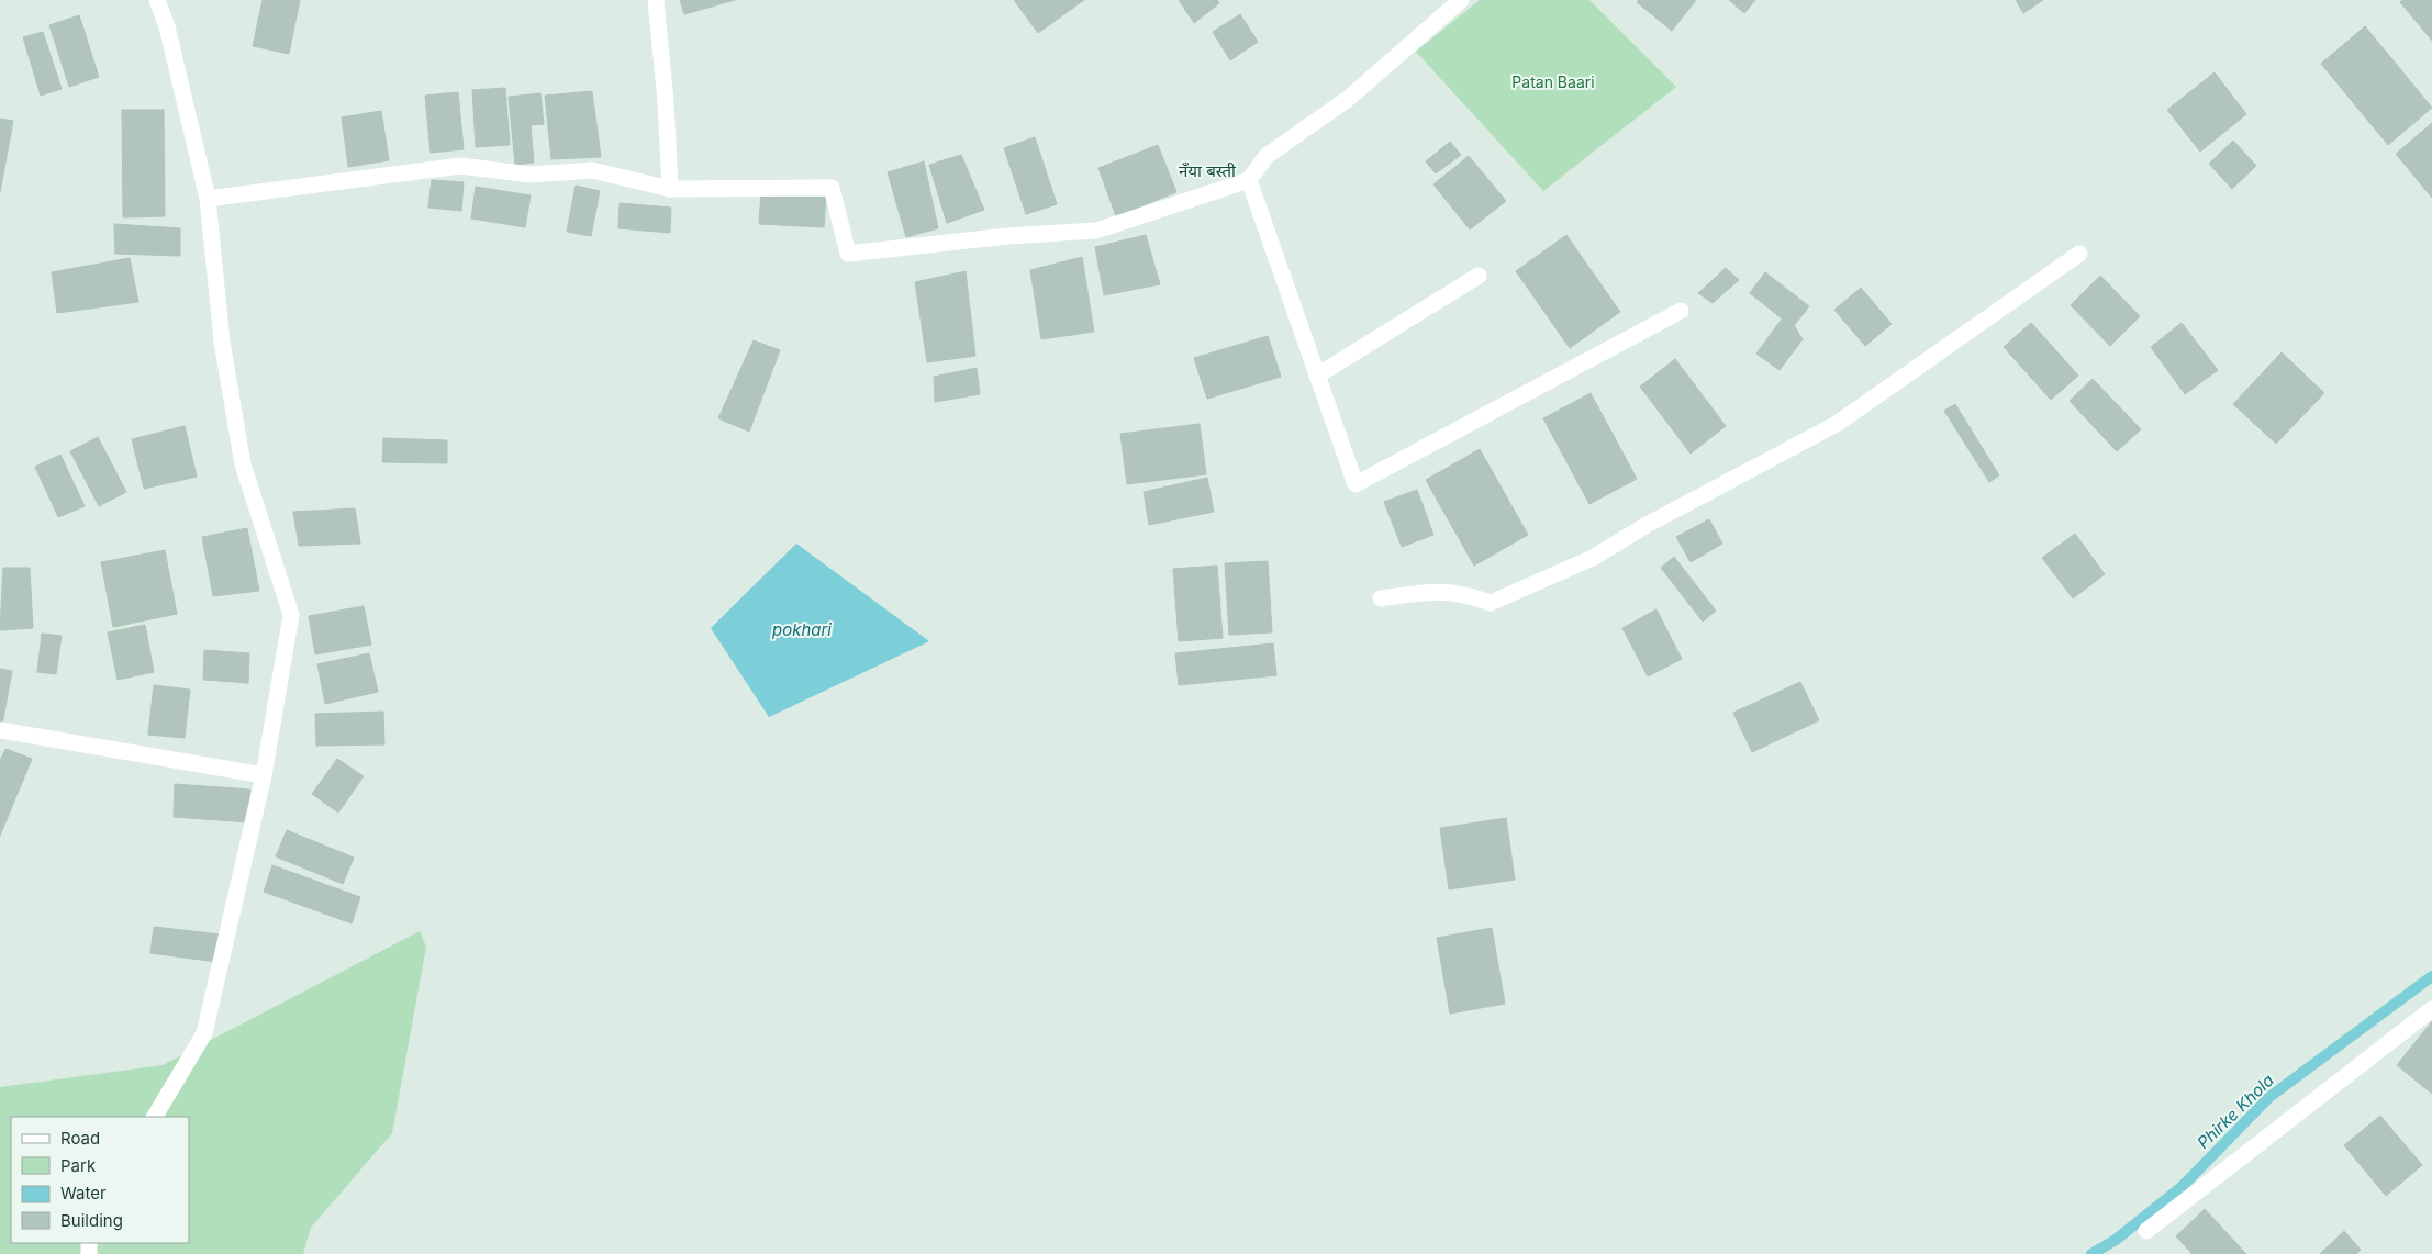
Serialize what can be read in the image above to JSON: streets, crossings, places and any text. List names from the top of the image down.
{
  "districts": ["नँया बस्ती"],
  "water": ["pokhari", "Phirke Khola"],
  "parks": ["Patan Baari"],
  "legend": [
    "Road",
    "Park",
    "Water",
    "Building"
  ]
}
